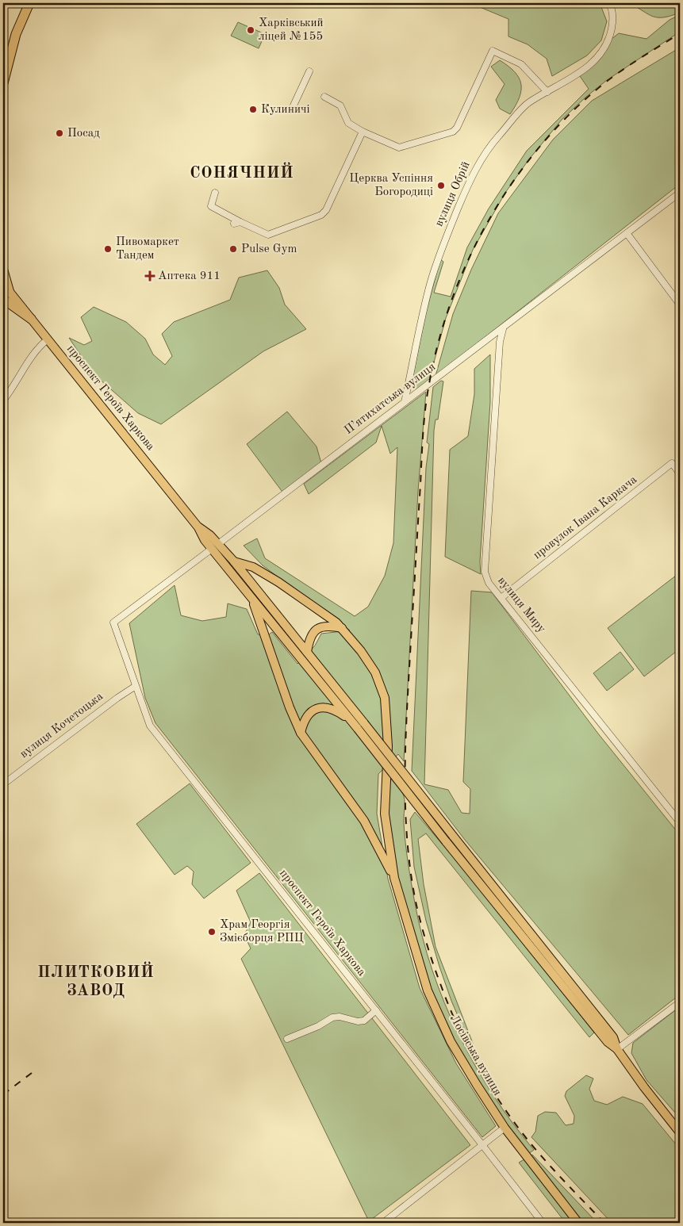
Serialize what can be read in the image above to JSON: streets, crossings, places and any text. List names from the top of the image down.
{
  "streets": {
    "main road": ["проспект Героїв Харкова", "Лосівська вулиця"],
    "street": [
      "вулиця Обрій",
      "П’ятихатська вулиця",
      "провулок Івана Каркача",
      "вулиця Миру",
      "вулиця Кочетоцька"
    ]
  },
  "crossings": [
    ["вулиця Обрій", "П’ятихатська вулиця"],
    ["проспект Героїв Харкова", "П’ятихатська вулиця"],
    ["проспект Героїв Харкова", "вулиця Кочетоцька"],
    ["П’ятихатська вулиця", "вулиця Миру"],
    ["провулок Івана Каркача", "вулиця Миру"]
  ],
  "districts": ["СОНЯЧНИЙ", "ПЛИТКОВИЙ ЗАВОД"],
  "places": {
    "other": [
      "Харківський ліцей №155",
      "Кулиничі",
      "Посад",
      "Церква Успіння Богородиці",
      "Пивомаркет Тандем",
      "Pulse Gym",
      "Храм Георгія Змієборця РПЦ"
    ],
    "health": ["Аптека 911"]
  }
}
